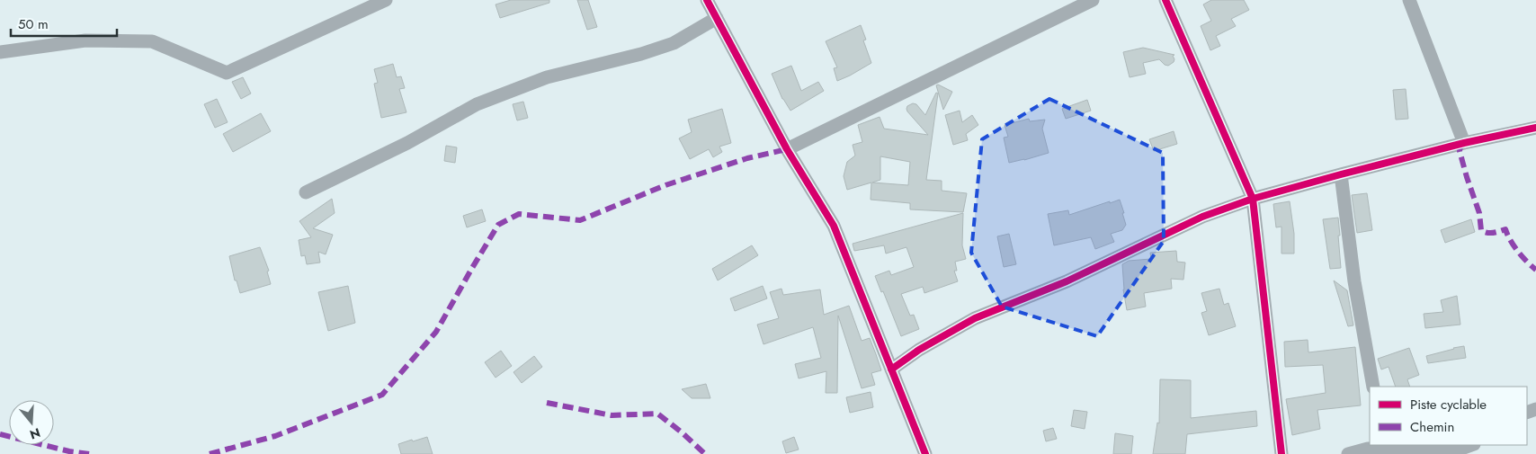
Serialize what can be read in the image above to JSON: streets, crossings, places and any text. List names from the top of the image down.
{
  "legend": ["Piste cyclable", "Chemin"],
  "scale_bar": "50 m",
  "north": "bottom"
}
